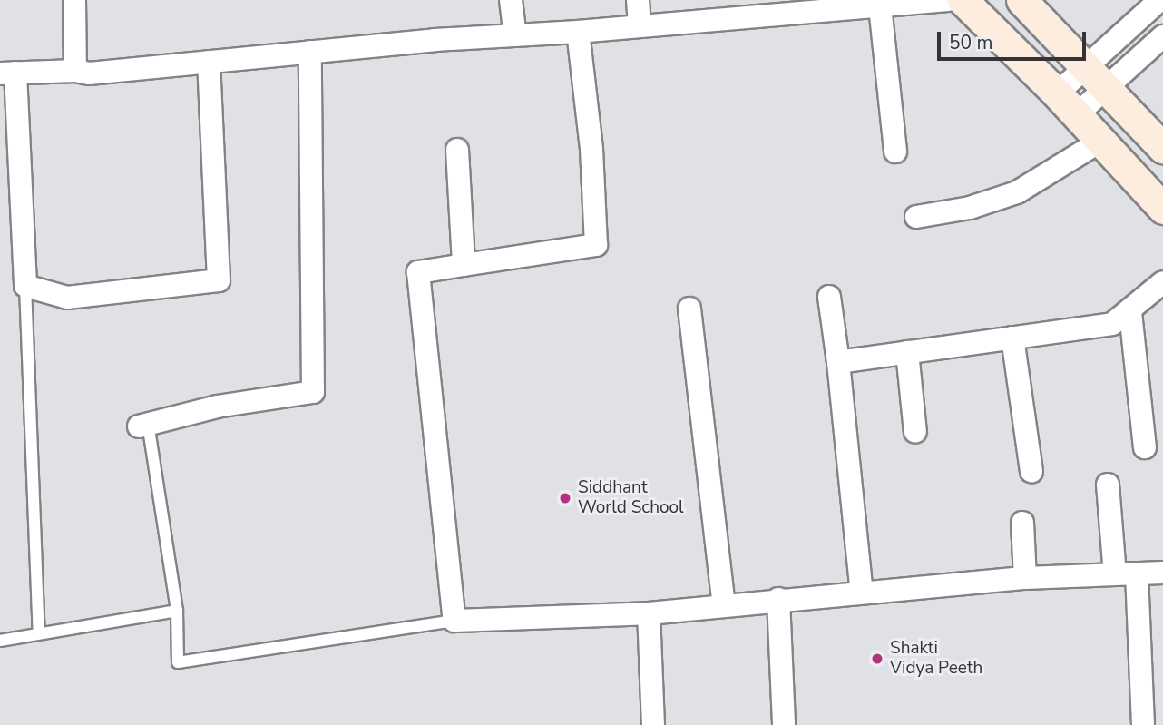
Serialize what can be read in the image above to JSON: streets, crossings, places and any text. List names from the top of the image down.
{
  "places": ["Siddhant World School", "Shakti Vidya Peeth"],
  "scale_bar": "50 m"
}
